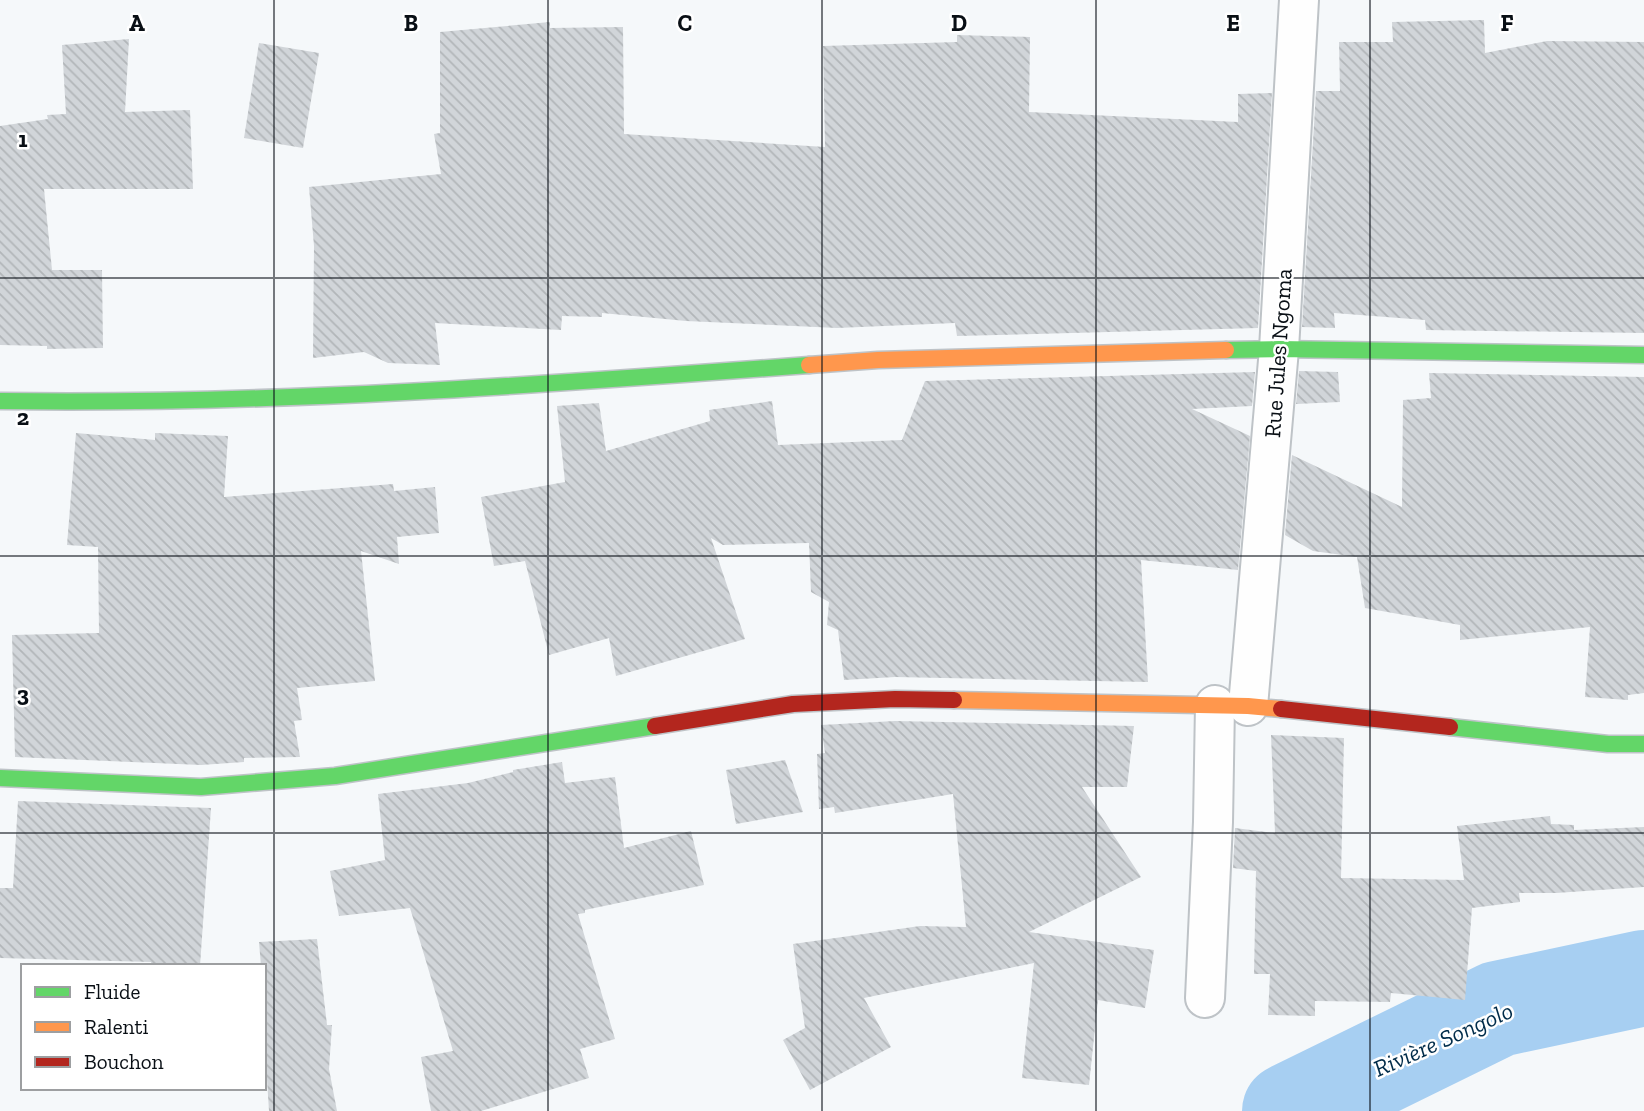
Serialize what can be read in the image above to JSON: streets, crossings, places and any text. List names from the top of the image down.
{
  "streets": {
    "street": ["Rue Jules Ngoma"]
  },
  "water": ["Rivière Songolo"],
  "legend": ["Fluide", "Ralenti", "Bouchon"],
  "grid": {
    "columns": [
      "A",
      "B",
      "C",
      "D",
      "E",
      "F"
    ],
    "rows": ["1", "2", "3"]
  }
}
